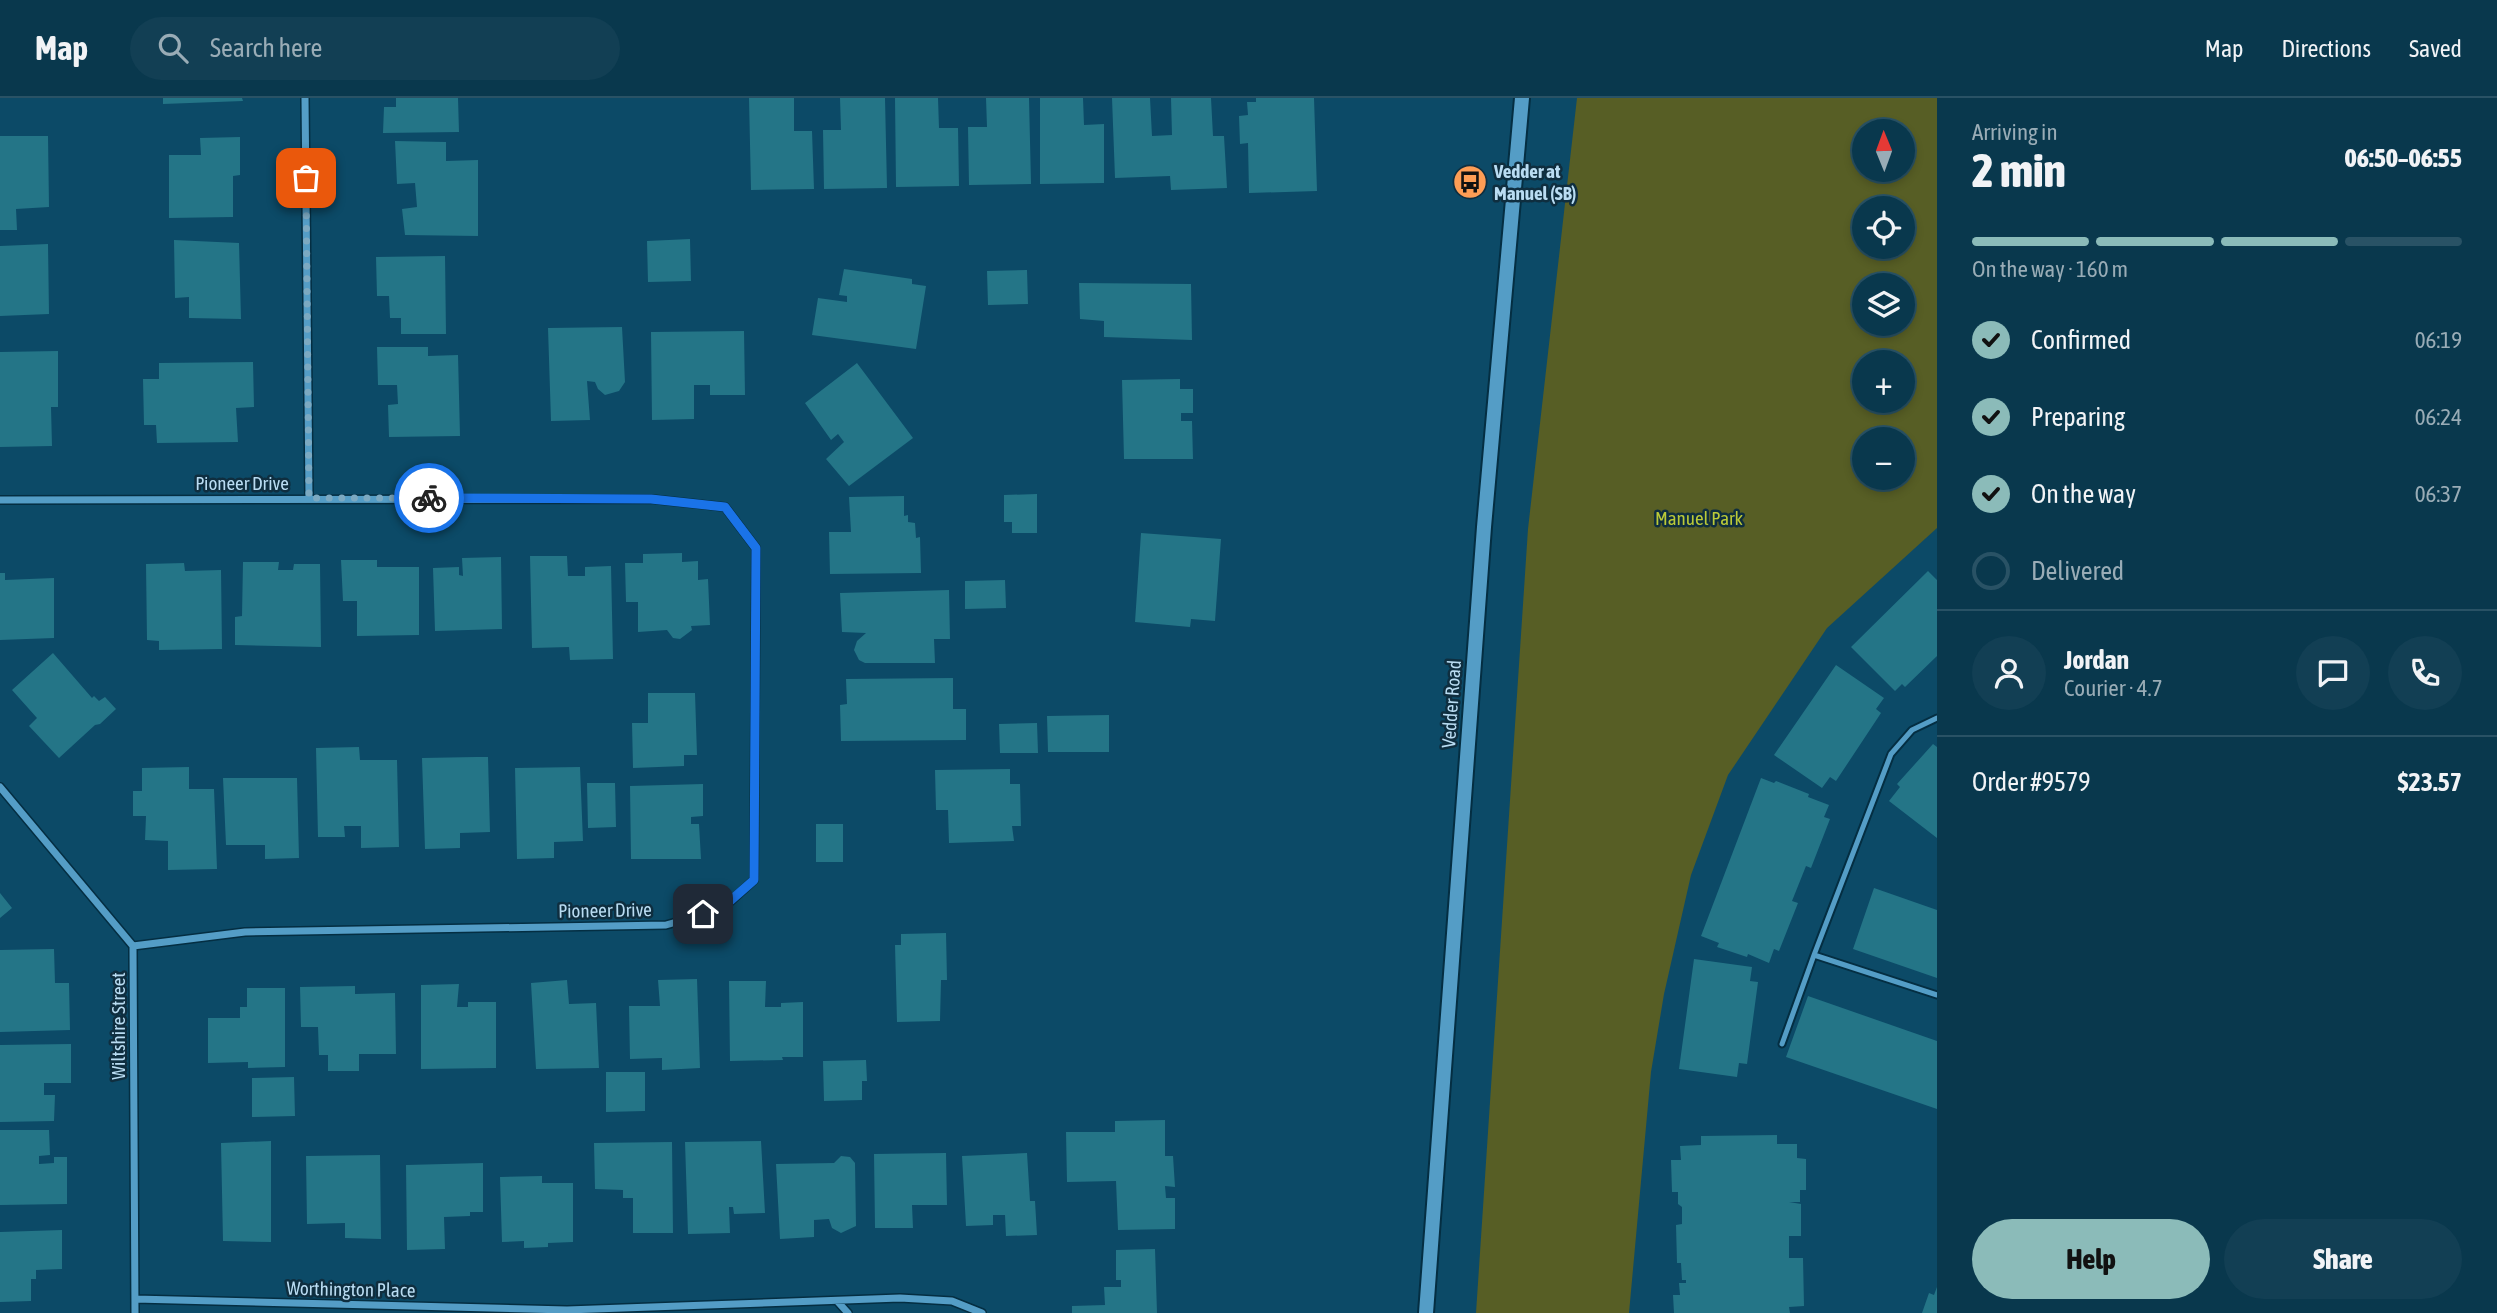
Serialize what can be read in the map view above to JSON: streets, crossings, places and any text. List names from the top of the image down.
{
  "streets": {
    "main road": ["Vedder Road"],
    "street": ["Pioneer Drive", "Wiltshire Street", "Worthington Place"]
  },
  "crossings": [
    ["Pioneer Drive", "Wiltshire Street"],
    ["Wiltshire Street", "Worthington Place"]
  ],
  "parks": ["Manuel Park"],
  "places": {
    "bus stop": ["Vedder at Manuel (SB)"]
  },
  "north": "top",
  "page": {
    "header": "Map",
    "search": "Search here",
    "nav": ["Map", "Directions", "Saved"],
    "heading": ["2 min", "Arriving in", "06:50–06:55"],
    "panel": [
      "Jordan",
      "Courier · 4.7",
      "Order #9579",
      "$23.57"
    ],
    "map_buttons": ["+", "−"],
    "bar": "On the way · 160 m",
    "list": [
      ["Confirmed", "06:19"],
      ["Preparing", "06:24"],
      ["On the way", "06:37"],
      "Delivered"
    ],
    "buttons": ["Help", "Share"]
  }
}
